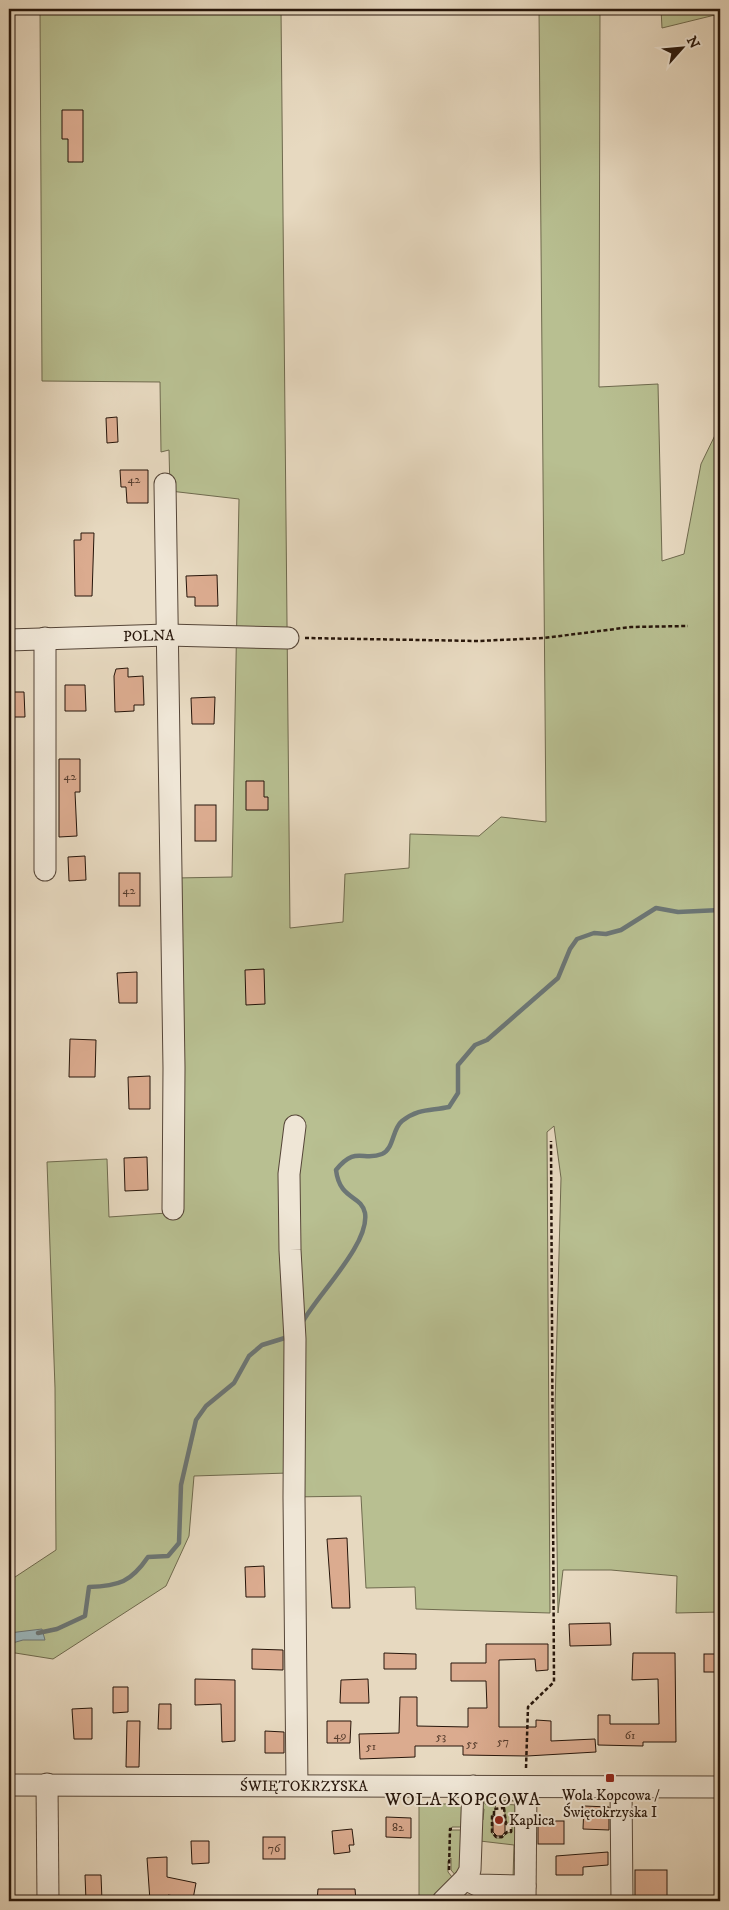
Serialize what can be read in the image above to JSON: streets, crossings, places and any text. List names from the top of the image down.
{
  "streets": {
    "street": ["POLNA", "ŚWIĘTOKRZYSKA"]
  },
  "districts": ["WOLA KOPCOWA"],
  "places": {
    "transit": ["Wola Kopcowa / Świętokrzyska I"],
    "other": ["Kaplica"]
  },
  "house_numbers": [
    "42",
    "42",
    "42",
    "49",
    "61",
    "53",
    "57",
    "55",
    "51",
    "82",
    "76"
  ],
  "north": "top right"
}
